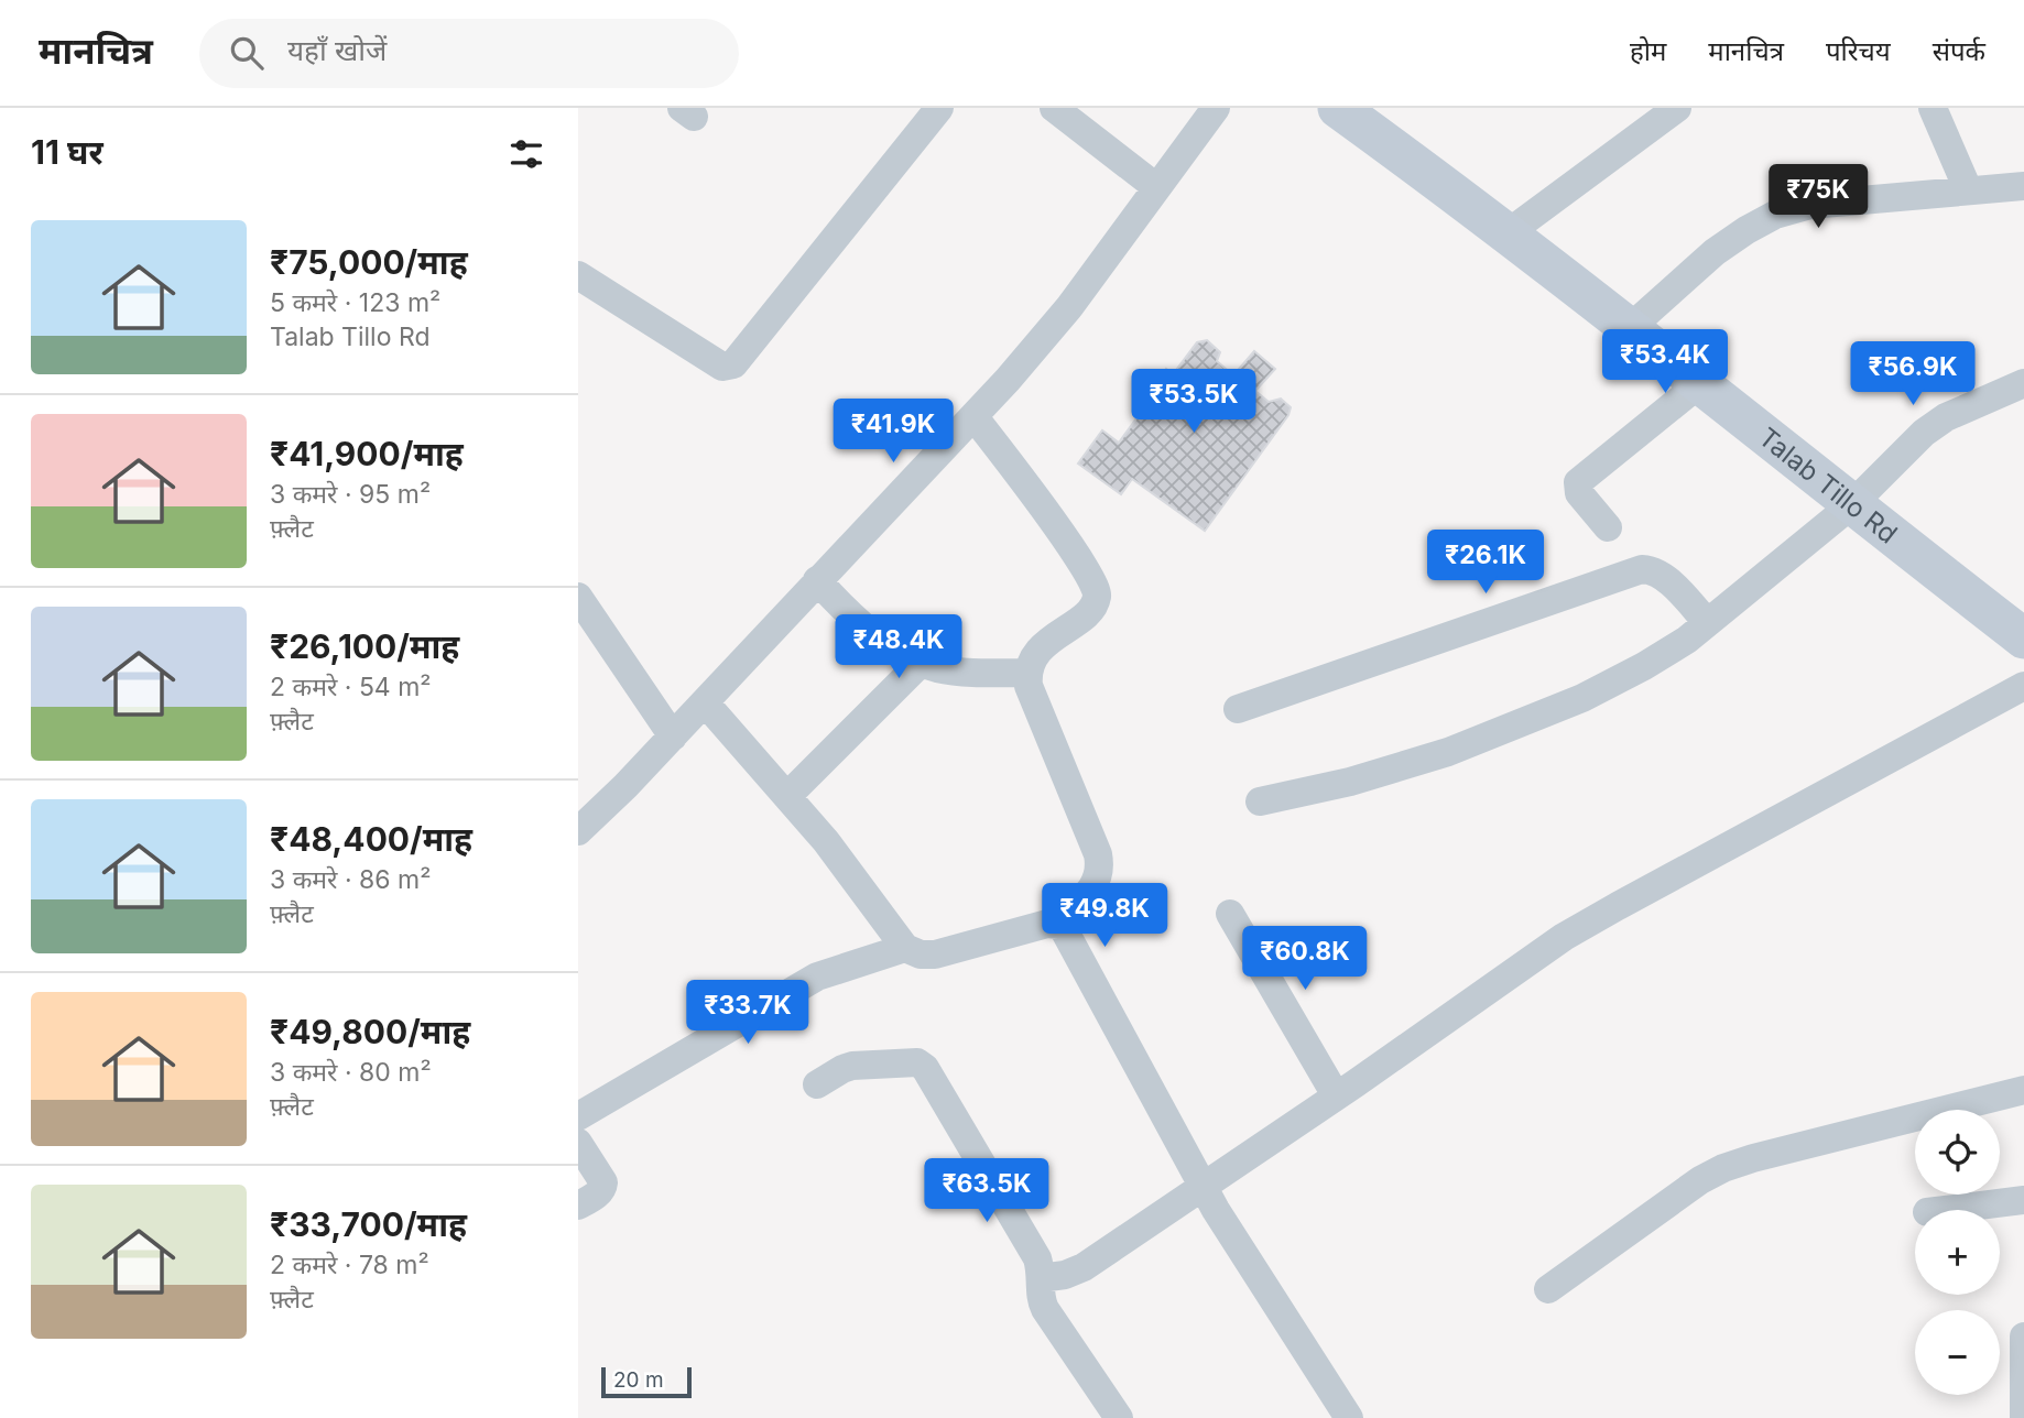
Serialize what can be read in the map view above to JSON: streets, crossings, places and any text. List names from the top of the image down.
{
  "streets": {
    "main road": ["Talab Tillo Rd"]
  },
  "scale_bar": "20 m",
  "page": {
    "header": "मानचित्र",
    "search": "यहाँ खोजें",
    "nav": [
      "होम",
      "मानचित्र",
      "परिचय",
      "संपर्क"
    ],
    "heading": "11 घर",
    "price": [
      "₹75K",
      "₹53.4K",
      "₹56.9K",
      "₹53.5K",
      "₹41.9K",
      "₹26.1K",
      "₹48.4K",
      "₹49.8K",
      "₹60.8K",
      "₹33.7K",
      "₹63.5K"
    ],
    "list": [
      {
        "name": "₹75,000/माह",
        "note": "5 कमरे · 123 m² · Talab Tillo Rd"
      },
      {
        "name": "₹41,900/माह",
        "note": "3 कमरे · 95 m² · फ़्लैट"
      },
      {
        "name": "₹26,100/माह",
        "note": "2 कमरे · 54 m² · फ़्लैट"
      },
      {
        "name": "₹48,400/माह",
        "note": "3 कमरे · 86 m² · फ़्लैट"
      },
      {
        "name": "₹49,800/माह",
        "note": "3 कमरे · 80 m² · फ़्लैट"
      },
      {
        "name": "₹33,700/माह",
        "note": "2 कमरे · 78 m² · फ़्लैट"
      }
    ],
    "map_buttons": ["+", "−"],
    "scale": "20 m"
  }
}
